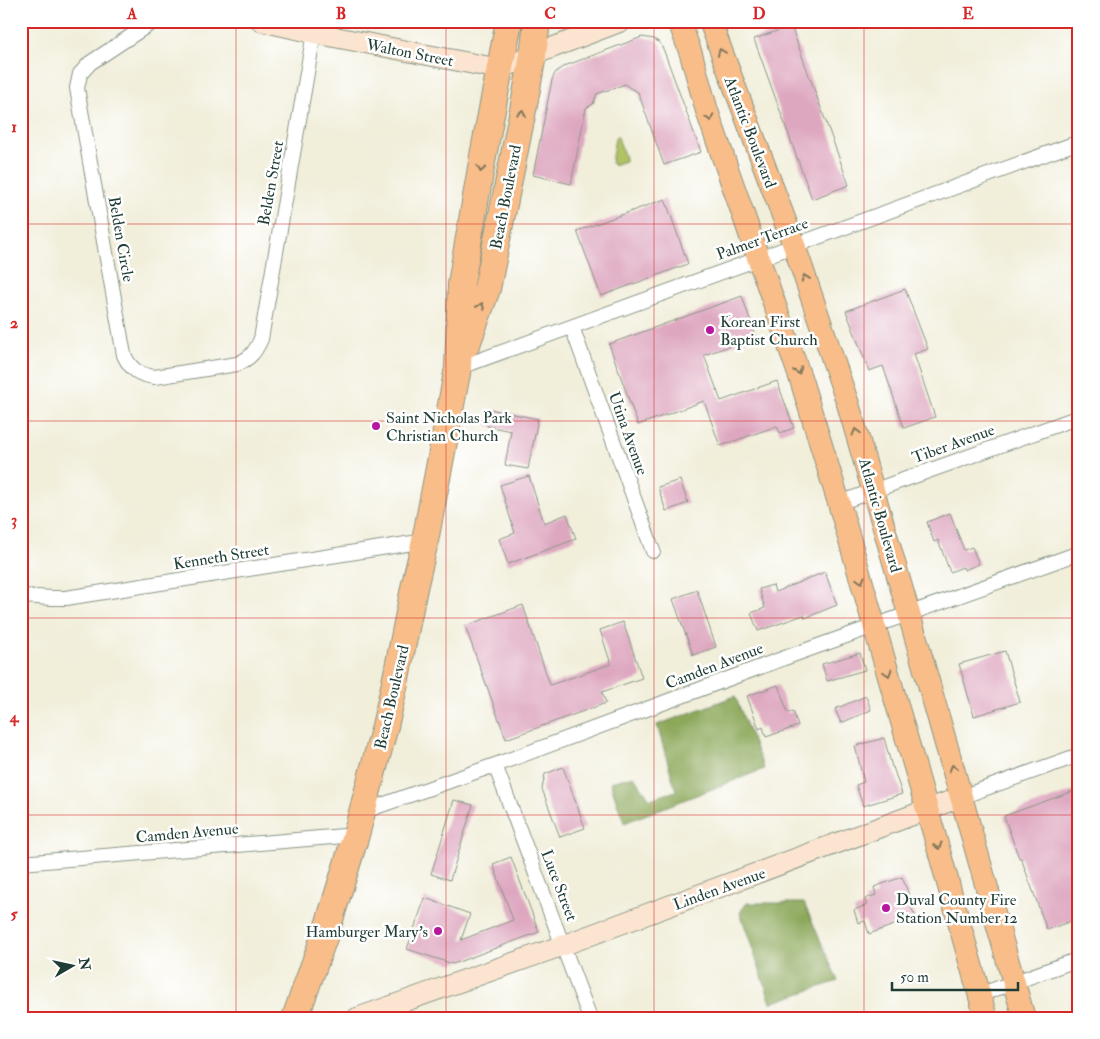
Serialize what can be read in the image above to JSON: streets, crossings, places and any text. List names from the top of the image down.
{
  "streets": {
    "highway": ["Beach Boulevard"],
    "main road": ["Atlantic Boulevard"],
    "street": [
      "Walton Street",
      "Belden Street",
      "Palmer Terrace",
      "Belden Circle",
      "Utina Avenue",
      "Tiber Avenue",
      "Kenneth Street",
      "Camden Avenue",
      "Luce Street",
      "Linden Avenue"
    ]
  },
  "crossings": [
    ["Walton Street", "Belden Street"],
    ["Walton Street", "Beach Boulevard"],
    ["Atlantic Boulevard", "Palmer Terrace"],
    ["Atlantic Boulevard", "Tiber Avenue"],
    ["Atlantic Boulevard", "Camden Avenue"],
    ["Atlantic Boulevard", "Linden Avenue"],
    ["Belden Street", "Belden Circle"],
    ["Beach Boulevard", "Palmer Terrace"],
    ["Beach Boulevard", "Kenneth Street"],
    ["Beach Boulevard", "Camden Avenue"],
    ["Palmer Terrace", "Utina Avenue"],
    ["Camden Avenue", "Luce Street"],
    ["Luce Street", "Linden Avenue"]
  ],
  "places": [
    "Korean First Baptist Church",
    "Saint Nicholas Park Christian Church",
    "Duval County Fire Station Number 12",
    "Hamburger Mary's"
  ],
  "scale_bar": "50 m",
  "north": "right",
  "grid": {
    "columns": [
      "A",
      "B",
      "C",
      "D",
      "E"
    ],
    "rows": [
      "1",
      "2",
      "3",
      "4",
      "5"
    ]
  }
}
